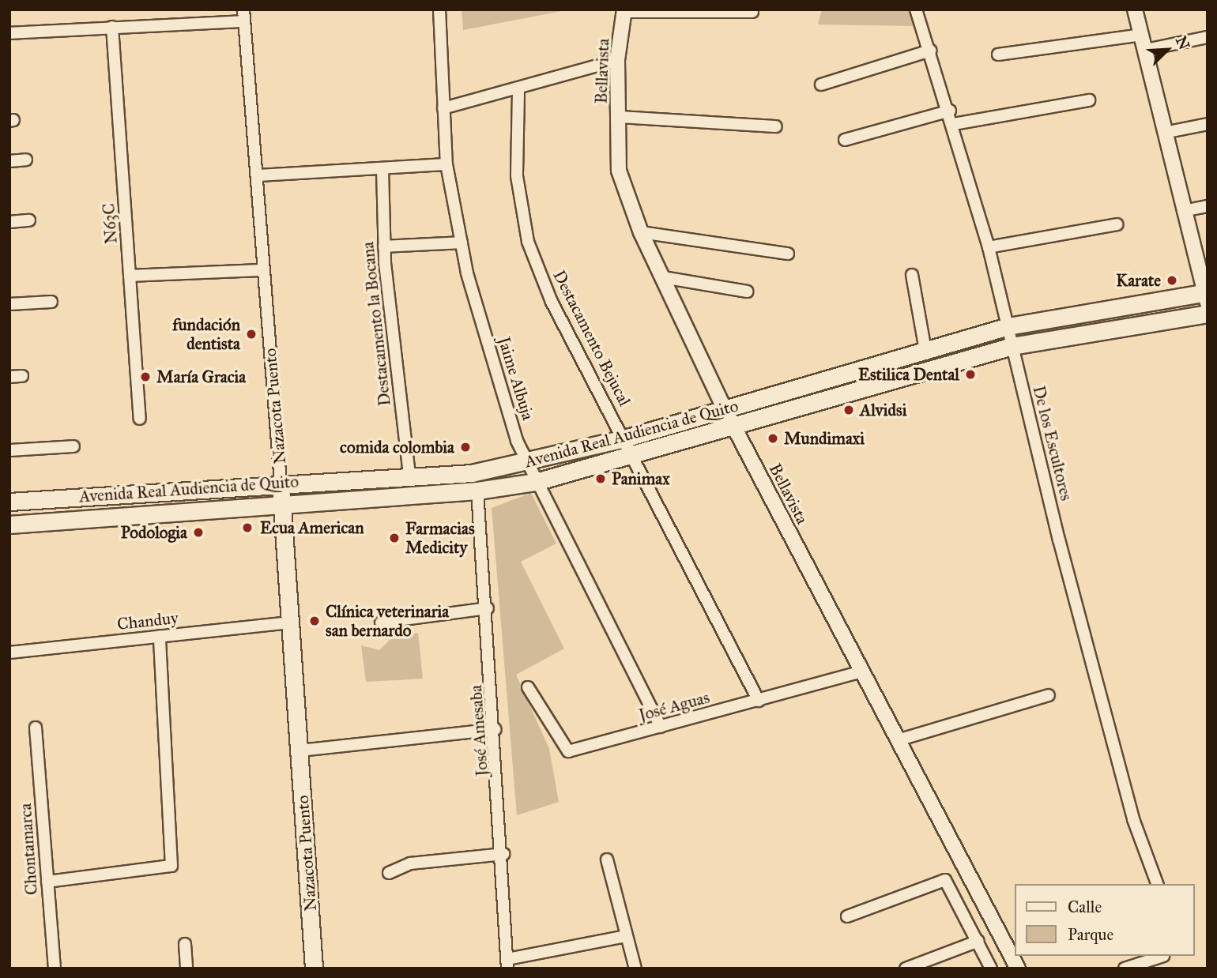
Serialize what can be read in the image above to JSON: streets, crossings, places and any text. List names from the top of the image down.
{
  "streets": {
    "main road": ["Nazacota Puento", "Avenida Real Audiencia de Quito"],
    "street": [
      "Bellavista",
      "N63C",
      "Destacamento la Bocana",
      "Destacamento Bejucal",
      "Jaime Albuja",
      "De los Escultores",
      "Chanduy",
      "José Aguas",
      "José Amesaba",
      "Chontamarca"
    ]
  },
  "crossings": [
    ["Bellavista", "Avenida Real Audiencia de Quito"],
    ["Bellavista", "José Aguas"],
    ["Destacamento la Bocana", "Avenida Real Audiencia de Quito"],
    ["Destacamento Bejucal", "Avenida Real Audiencia de Quito"],
    ["Destacamento Bejucal", "José Aguas"],
    ["Jaime Albuja", "Avenida Real Audiencia de Quito"],
    ["Jaime Albuja", "José Aguas"],
    ["Nazacota Puento", "Avenida Real Audiencia de Quito"],
    ["Nazacota Puento", "Chanduy"],
    ["Avenida Real Audiencia de Quito", "De los Escultores"],
    ["Avenida Real Audiencia de Quito", "José Amesaba"]
  ],
  "places": [
    "Karate",
    "fundación dentista",
    "Estilica Dental",
    "María Gracia",
    "Alvidsi",
    "Mundimaxi",
    "comida colombia",
    "Panimax",
    "Ecua American",
    "Podologia",
    "Farmacias Medicity",
    "Clínica veterinaria san bernardo"
  ],
  "legend": ["Calle", "Parque"],
  "north": "top right"
}
